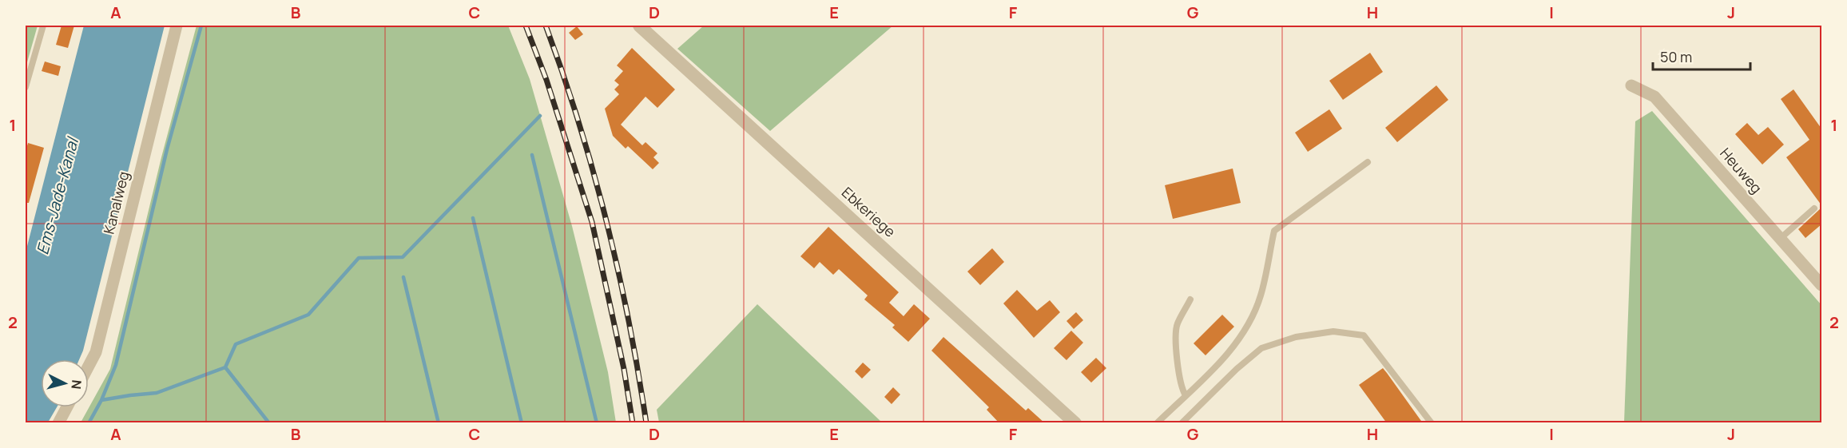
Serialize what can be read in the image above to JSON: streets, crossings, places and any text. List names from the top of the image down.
{
  "streets": {
    "street": ["Heuweg", "Kanalweg", "Ebkeriege"]
  },
  "water": ["Ems-Jade-Kanal"],
  "scale_bar": "50 m",
  "north": "right",
  "grid": {
    "columns": [
      "A",
      "B",
      "C",
      "D",
      "E",
      "F",
      "G",
      "H",
      "I",
      "J"
    ],
    "rows": ["1", "2"]
  }
}
